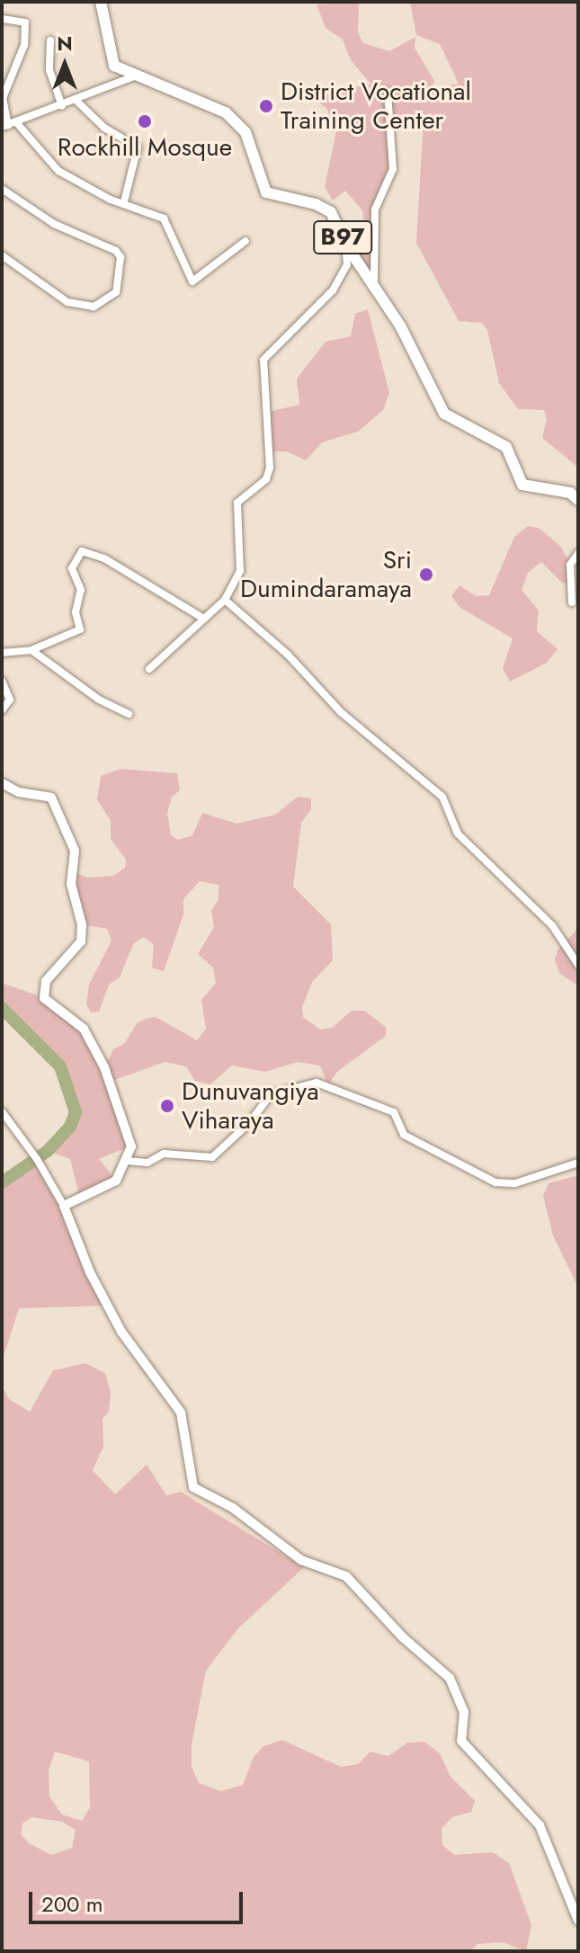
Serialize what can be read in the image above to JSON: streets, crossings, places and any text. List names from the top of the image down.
{
  "streets": {
    "main road": ["B97"]
  },
  "places": [
    "District Vocational Training Center",
    "Rockhill Mosque",
    "Sri Dumindaramaya",
    "Dunuvangiya Viharaya"
  ],
  "scale_bar": "200 m",
  "north": "top"
}
